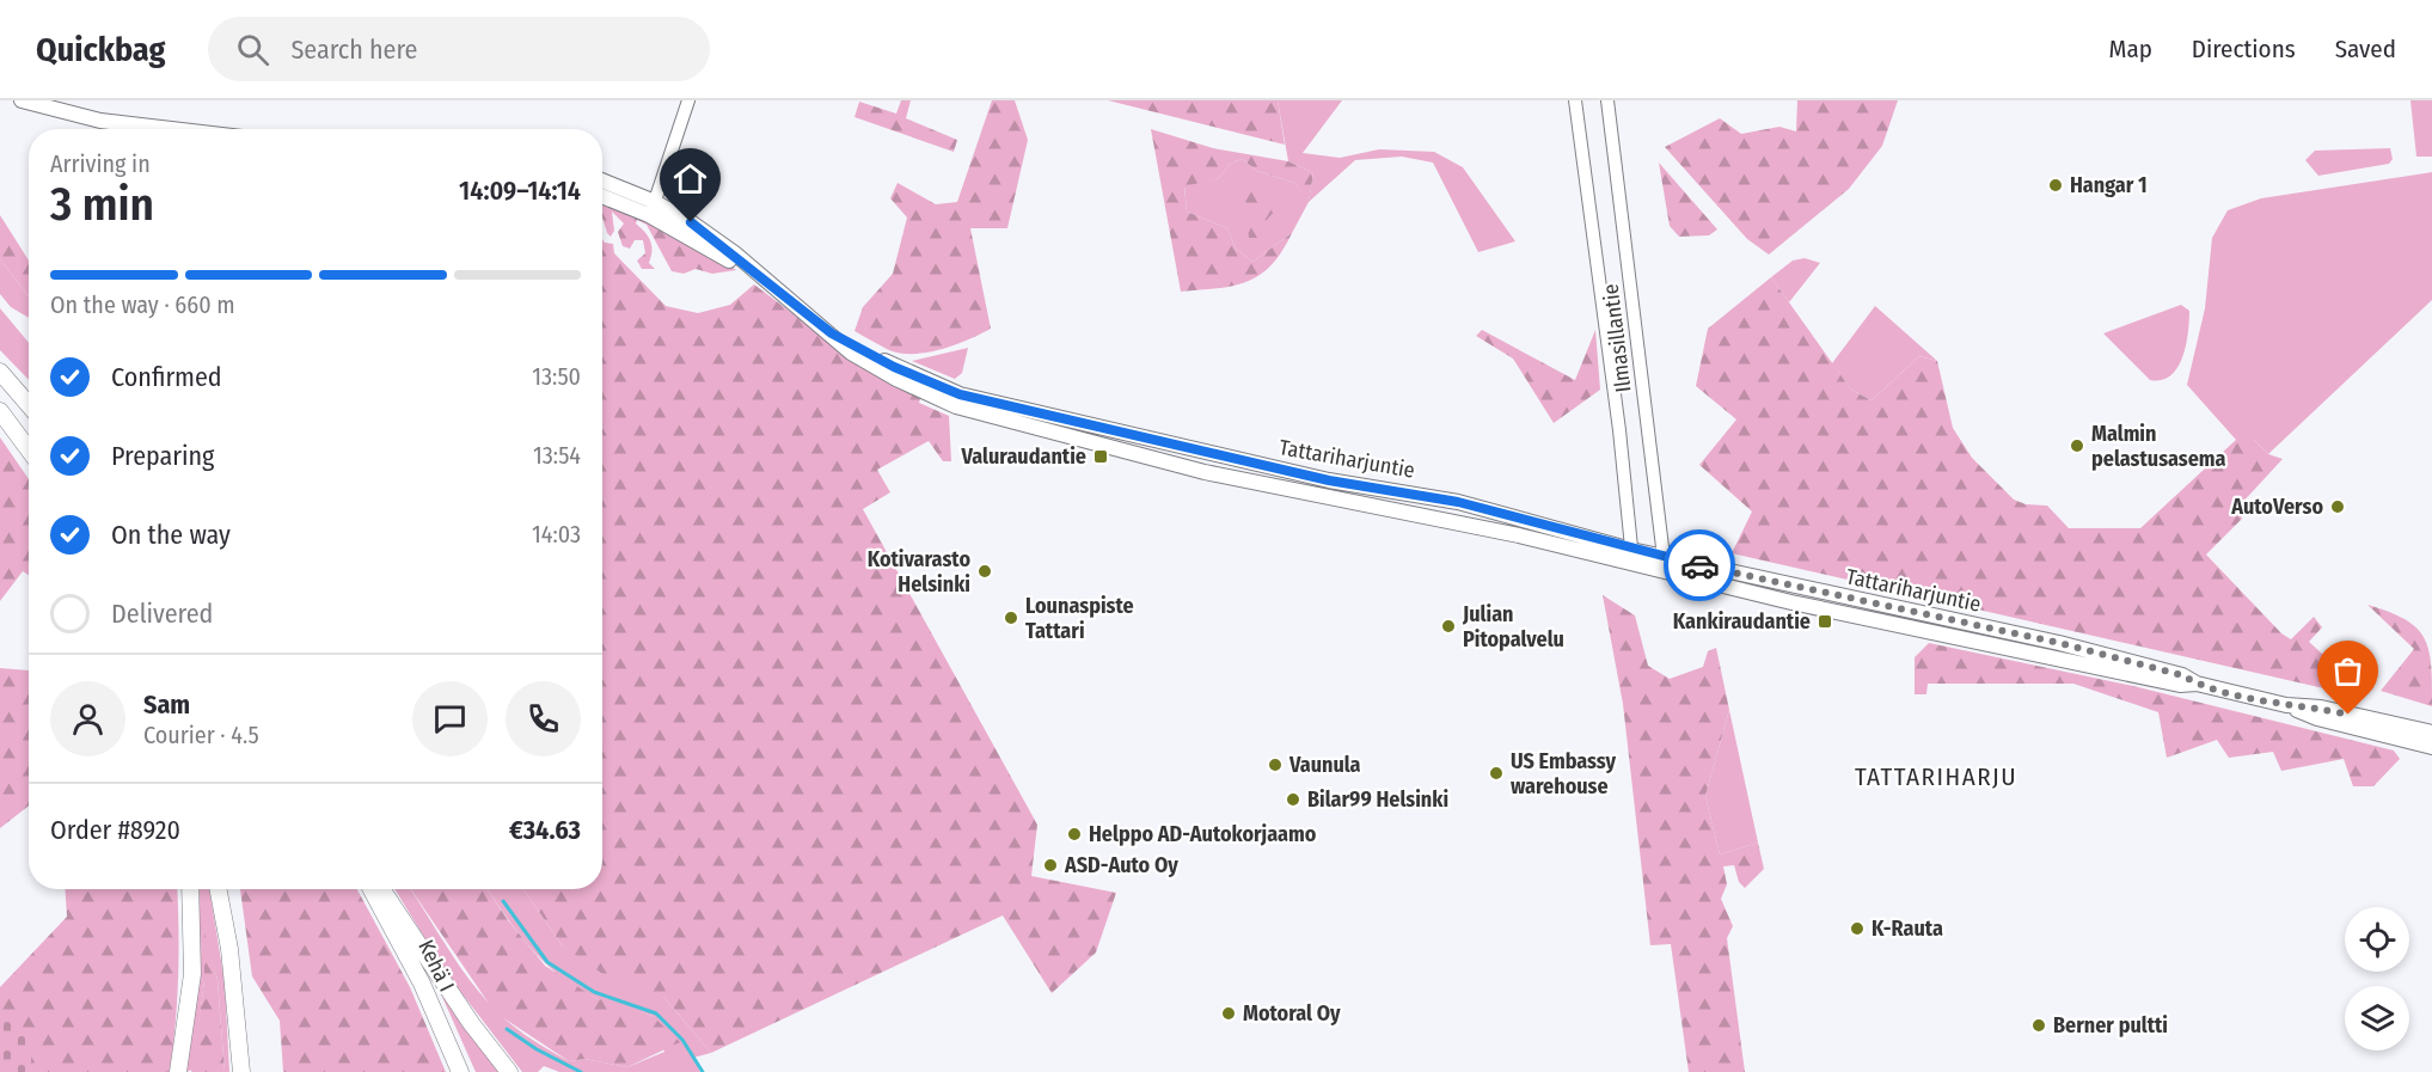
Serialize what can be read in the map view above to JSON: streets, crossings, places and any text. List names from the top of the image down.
{
  "streets": {
    "highway": ["Kehä I"],
    "main road": ["Ilmasillantie", "Tattariharjuntie"]
  },
  "crossings": [
    ["Ilmasillantie", "Tattariharjuntie"]
  ],
  "districts": ["TATTARIHARJU"],
  "places": {
    "other": [
      "Hangar 1",
      "Malmin pelastusasema",
      "AutoVerso",
      "Kotivarasto Helsinki",
      "Lounaspiste Tattari",
      "Julian Pitopalvelu",
      "Vaunula",
      "US Embassy warehouse",
      "Bilar99 Helsinki",
      "Helppo AD-Autokorjaamo",
      "ASD-Auto Oy",
      "K-Rauta",
      "Motoral Oy",
      "Berner pultti"
    ],
    "transit": ["Valuraudantie", "Kankiraudantie"]
  },
  "page": {
    "header": "Quickbag",
    "search": "Search here",
    "nav": ["Map", "Directions", "Saved"],
    "heading": ["3 min", "Arriving in", "14:09–14:14"],
    "panel": [
      "Sam",
      "Courier · 4.5",
      "Order #8920",
      "€34.63"
    ],
    "bar": "On the way · 660 m",
    "list": [
      ["Confirmed", "13:50"],
      ["Preparing", "13:54"],
      ["On the way", "14:03"],
      "Delivered"
    ]
  }
}
